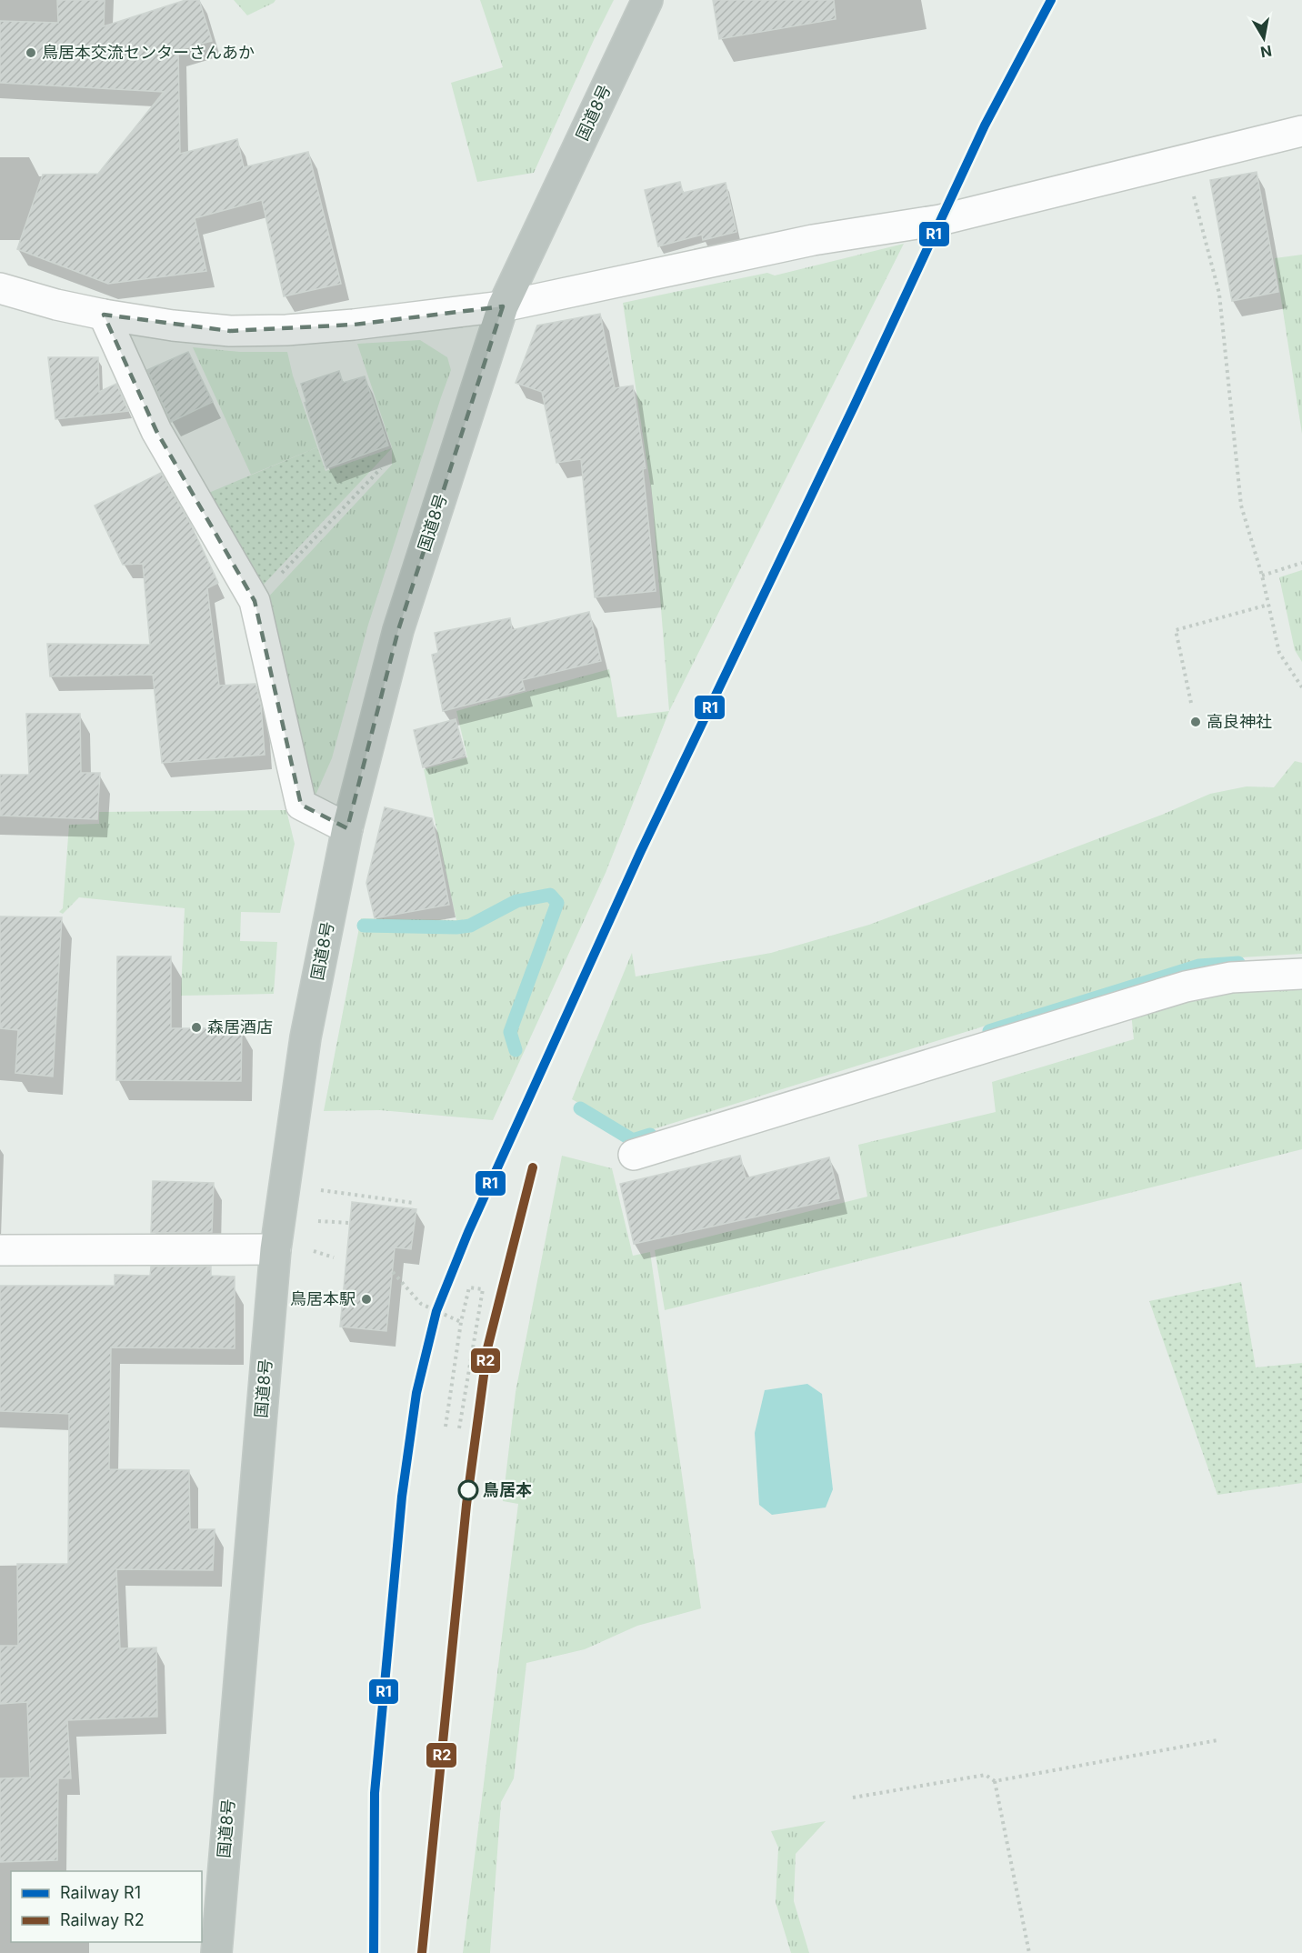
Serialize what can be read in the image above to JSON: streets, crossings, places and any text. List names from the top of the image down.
{
  "streets": {
    "highway": ["国道8号"]
  },
  "places": [
    "鳥居本交流センターさんあか",
    "高良神社",
    "森居酒店",
    "鳥居本駅",
    "鳥居本"
  ],
  "lines": ["rail line R1", "rail line R2"],
  "legend": ["Railway R1", "Railway R2"],
  "north": "bottom"
}
